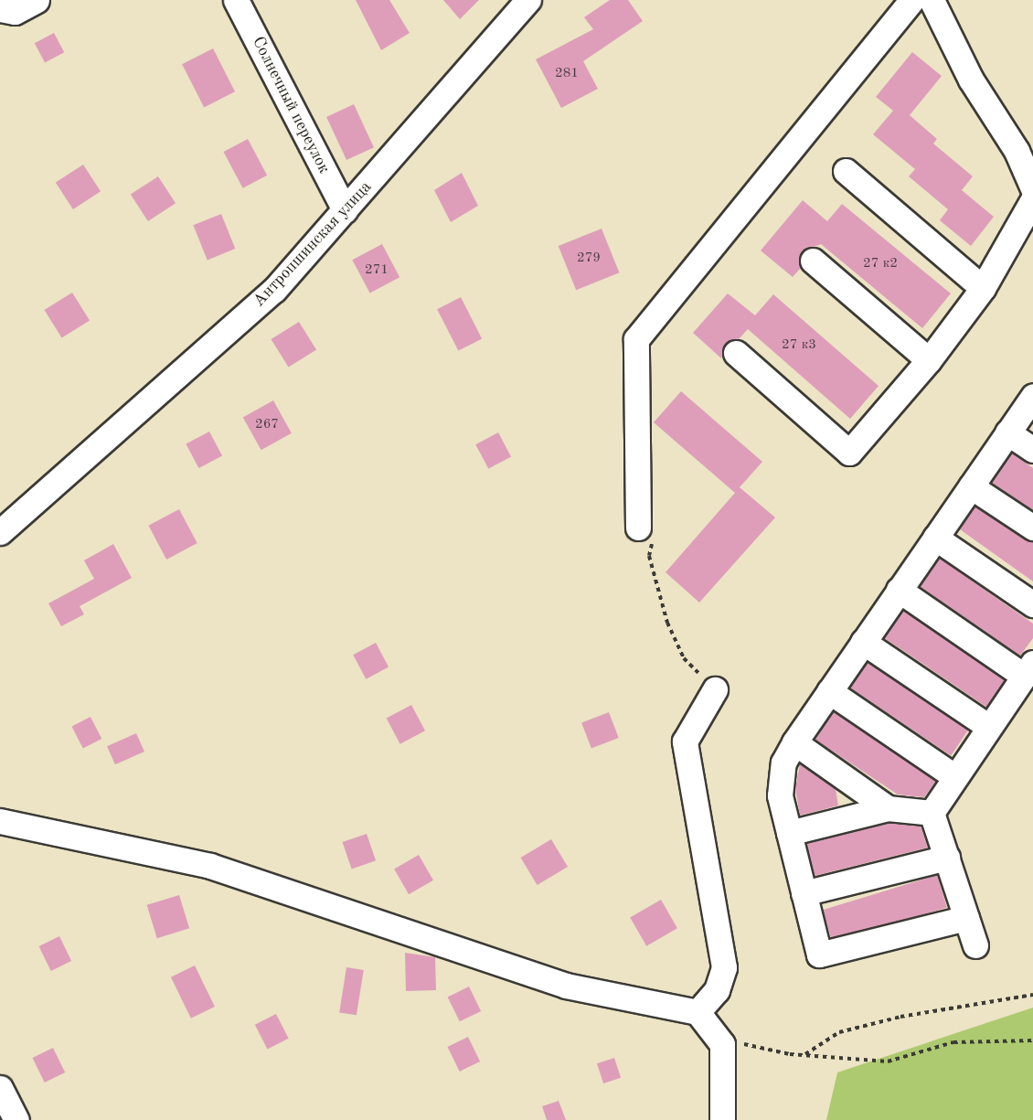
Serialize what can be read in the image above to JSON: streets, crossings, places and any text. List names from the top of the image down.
{
  "streets": {
    "street": ["Солнечный переулок", "Антропшинская улица"]
  },
  "crossings": [
    ["Солнечный переулок", "Антропшинская улица"]
  ],
  "house_numbers": [
    "281",
    "279",
    "27 к2",
    "271",
    "27 к3",
    "267"
  ]
}
